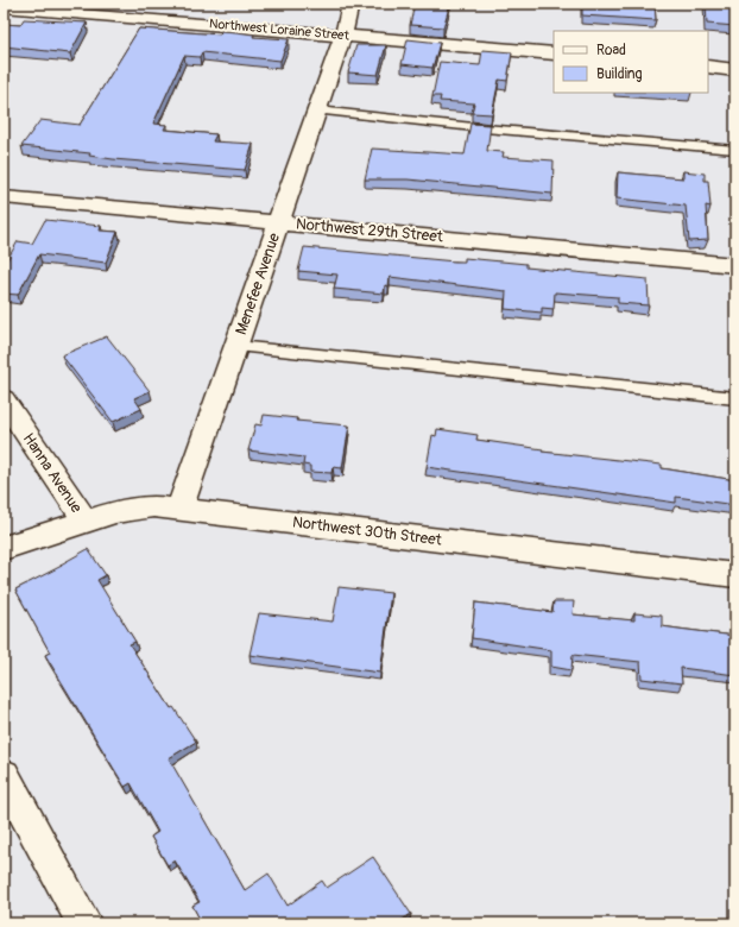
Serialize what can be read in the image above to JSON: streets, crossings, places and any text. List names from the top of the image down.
{
  "streets": {
    "street": [
      "Northwest Loraine Street",
      "Northwest 29th Street",
      "Menefee Avenue",
      "Hanna Avenue",
      "Northwest 30th Street"
    ]
  },
  "crossings": [
    ["Northwest Loraine Street", "Menefee Avenue"],
    ["Northwest 29th Street", "Menefee Avenue"],
    ["Menefee Avenue", "Northwest 30th Street"],
    ["Hanna Avenue", "Northwest 30th Street"]
  ],
  "legend": ["Road", "Building"]
}
